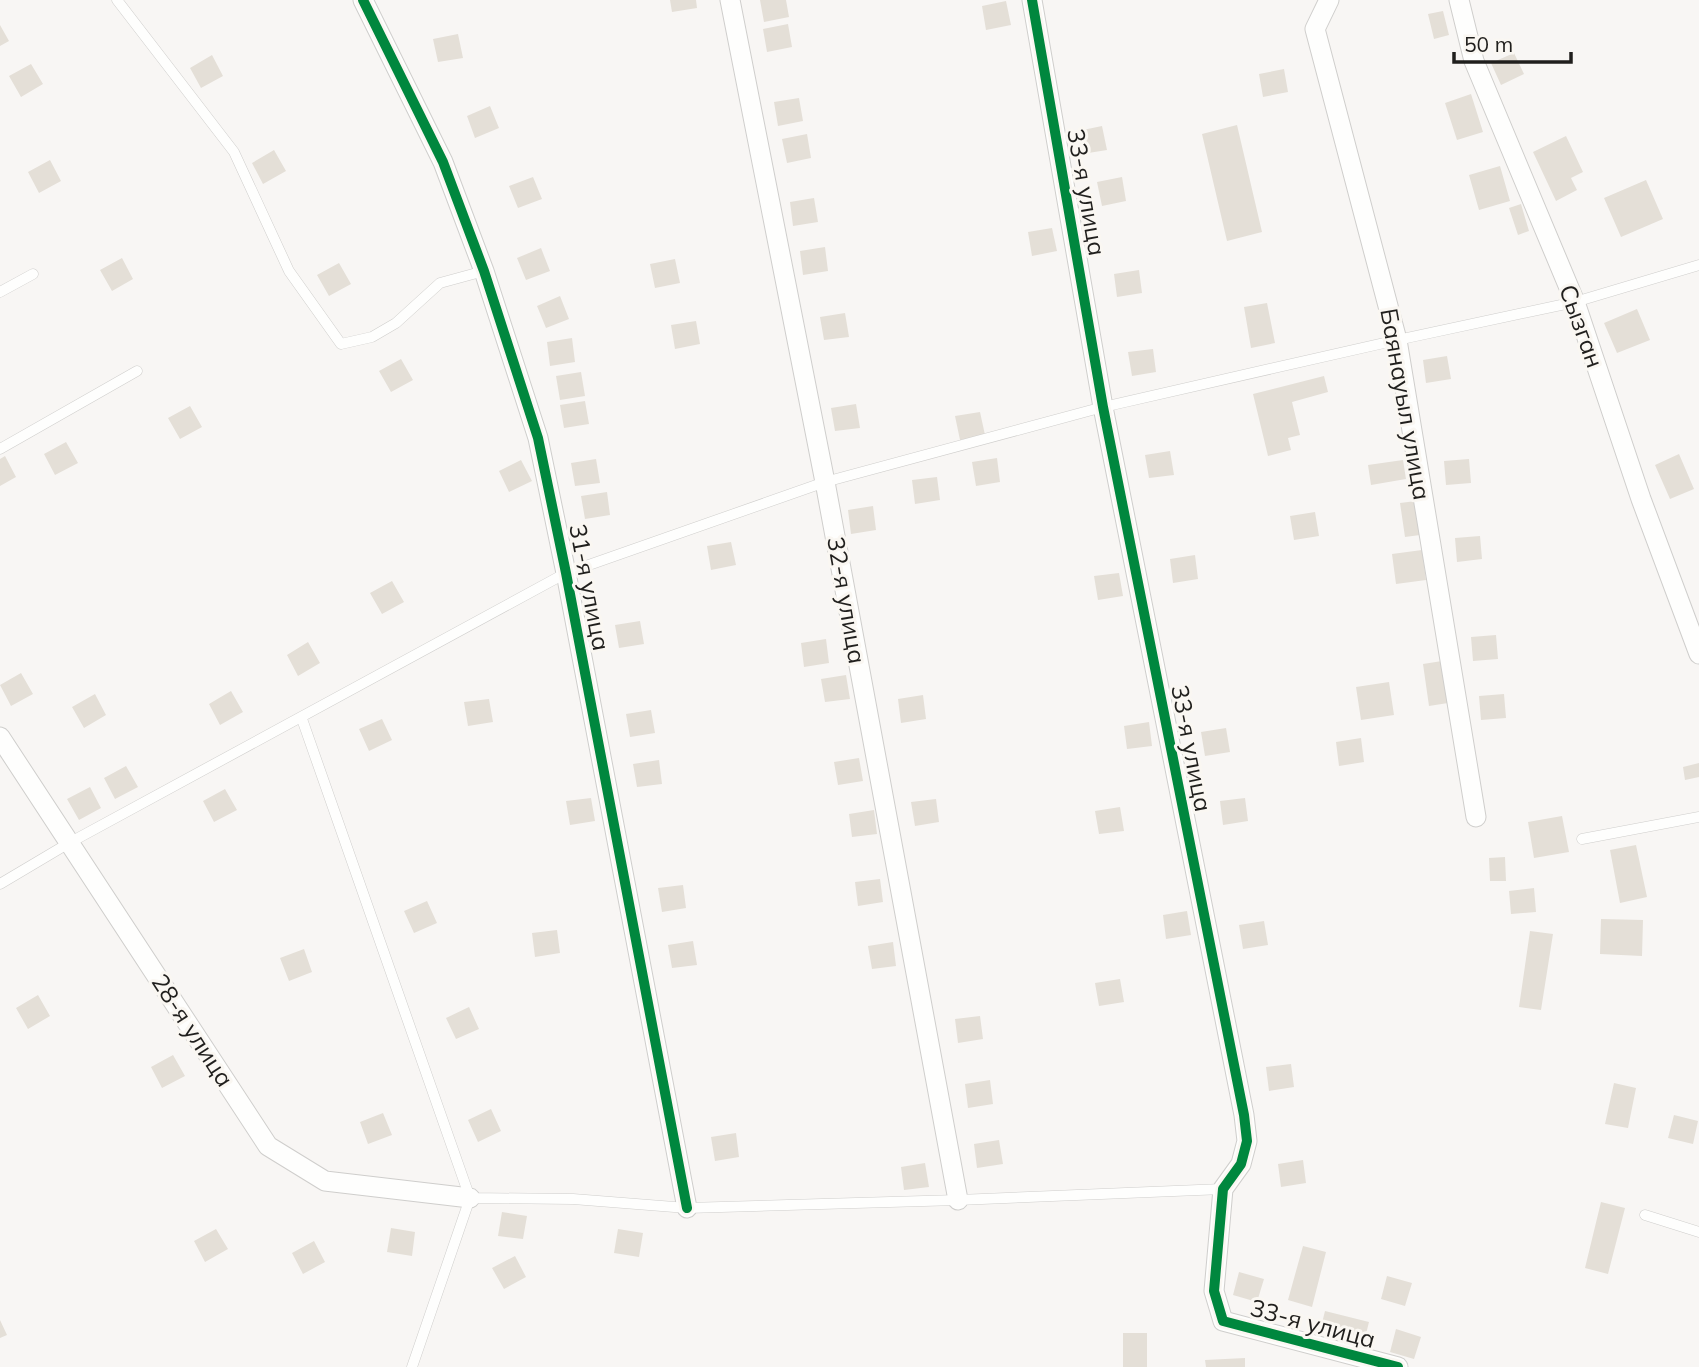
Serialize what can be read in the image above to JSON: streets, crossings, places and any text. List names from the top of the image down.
{
  "streets": {
    "street": [
      "33-я улица",
      "Сызган",
      "Баянауыл улица",
      "31-я улица",
      "32-я улица",
      "28-я улица"
    ]
  },
  "scale_bar": "50 m"
}
